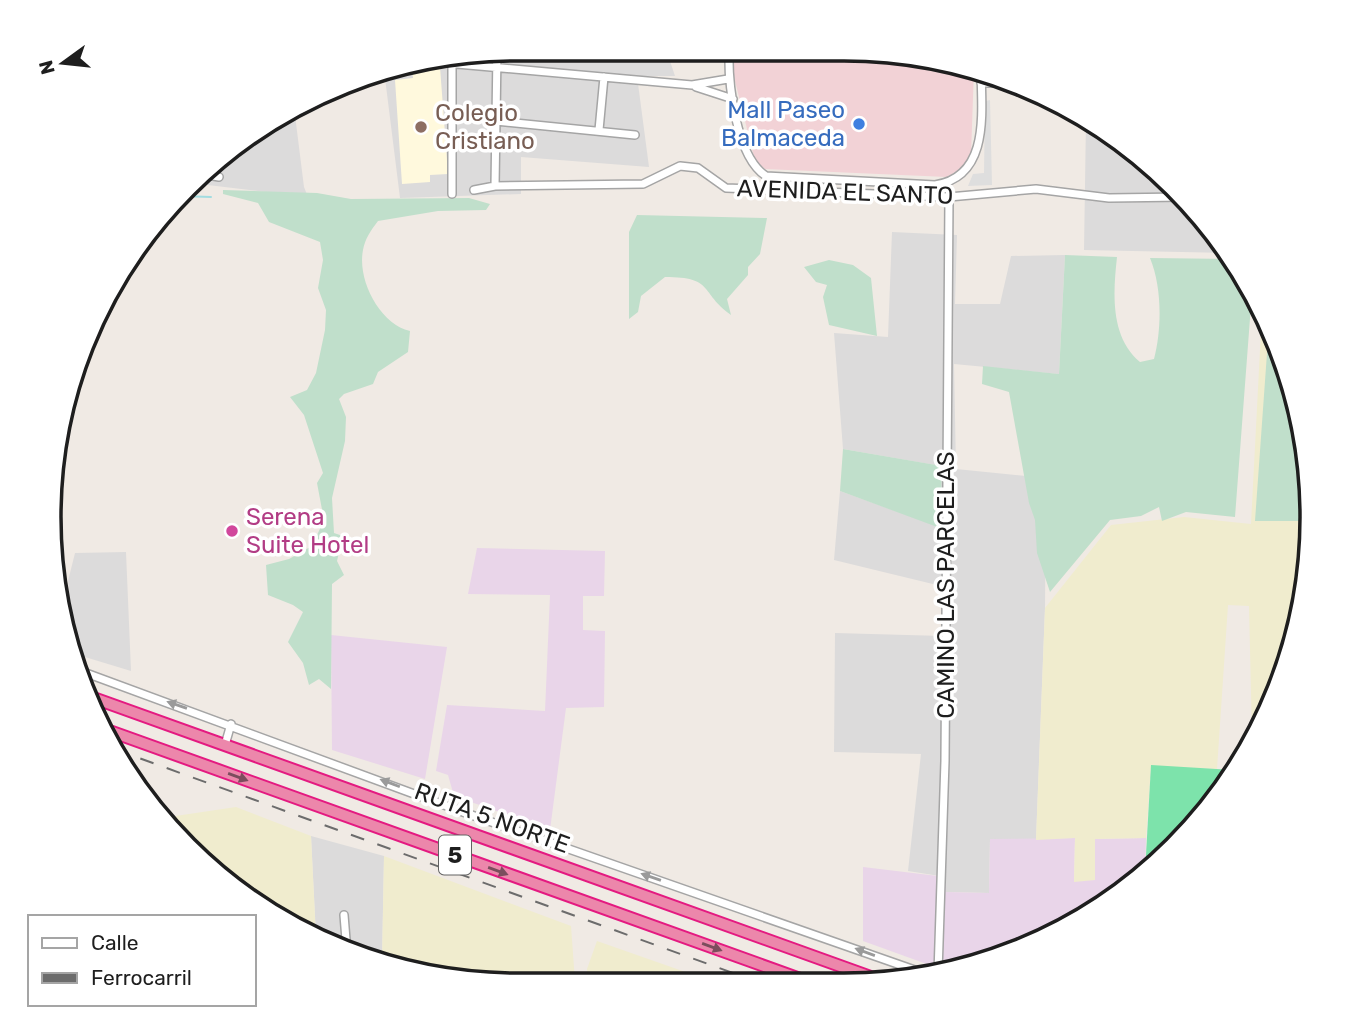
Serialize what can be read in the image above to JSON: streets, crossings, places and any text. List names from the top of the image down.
{
  "streets": {
    "highway": ["RUTA 5 NORTE", "5"],
    "street": ["AVENIDA EL SANTO", "CAMINO LAS PARCELAS"]
  },
  "crossings": [
    ["AVENIDA EL SANTO", "CAMINO LAS PARCELAS"]
  ],
  "places": ["Mall Paseo Balmaceda", "Colegio Cristiano", "Serena Suite Hotel"],
  "legend": ["Calle", "Ferrocarril"],
  "north": "left"
}
